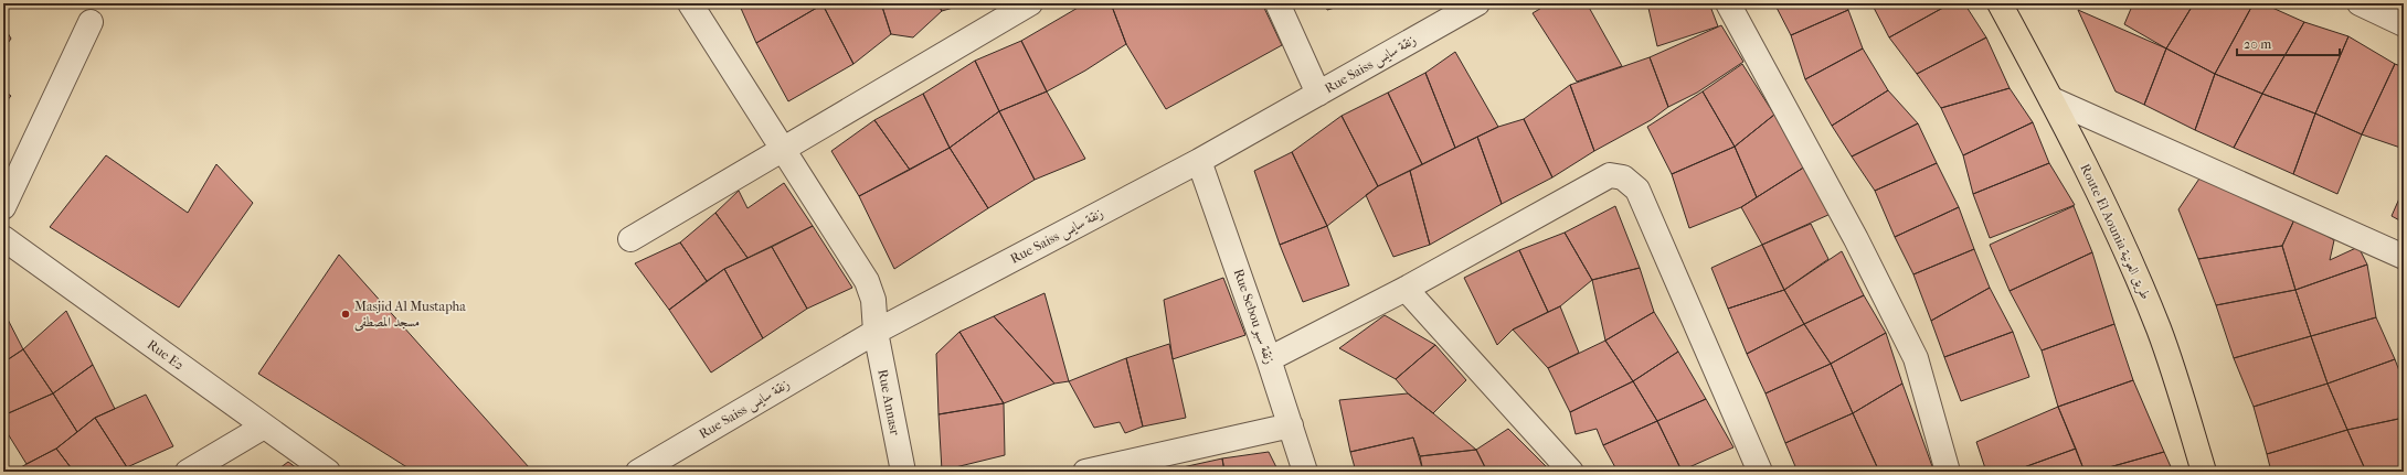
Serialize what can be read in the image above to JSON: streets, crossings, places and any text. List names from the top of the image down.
{
  "streets": {
    "main road": ["Route El Aounia طريق العونية"],
    "street": [
      "Rue Saiss زنقة سايس",
      "Rue Sebou زنقة سبو",
      "Rue E2",
      "Rue Annasr"
    ]
  },
  "crossings": [
    ["Rue Saiss زنقة سايس", "Rue Sebou زنقة سبو"],
    ["Rue Saiss زنقة سايس", "Rue Annasr"]
  ],
  "places": ["Masjid Al Mustapha مسجد المصطفى"],
  "scale_bar": "20 m"
}
